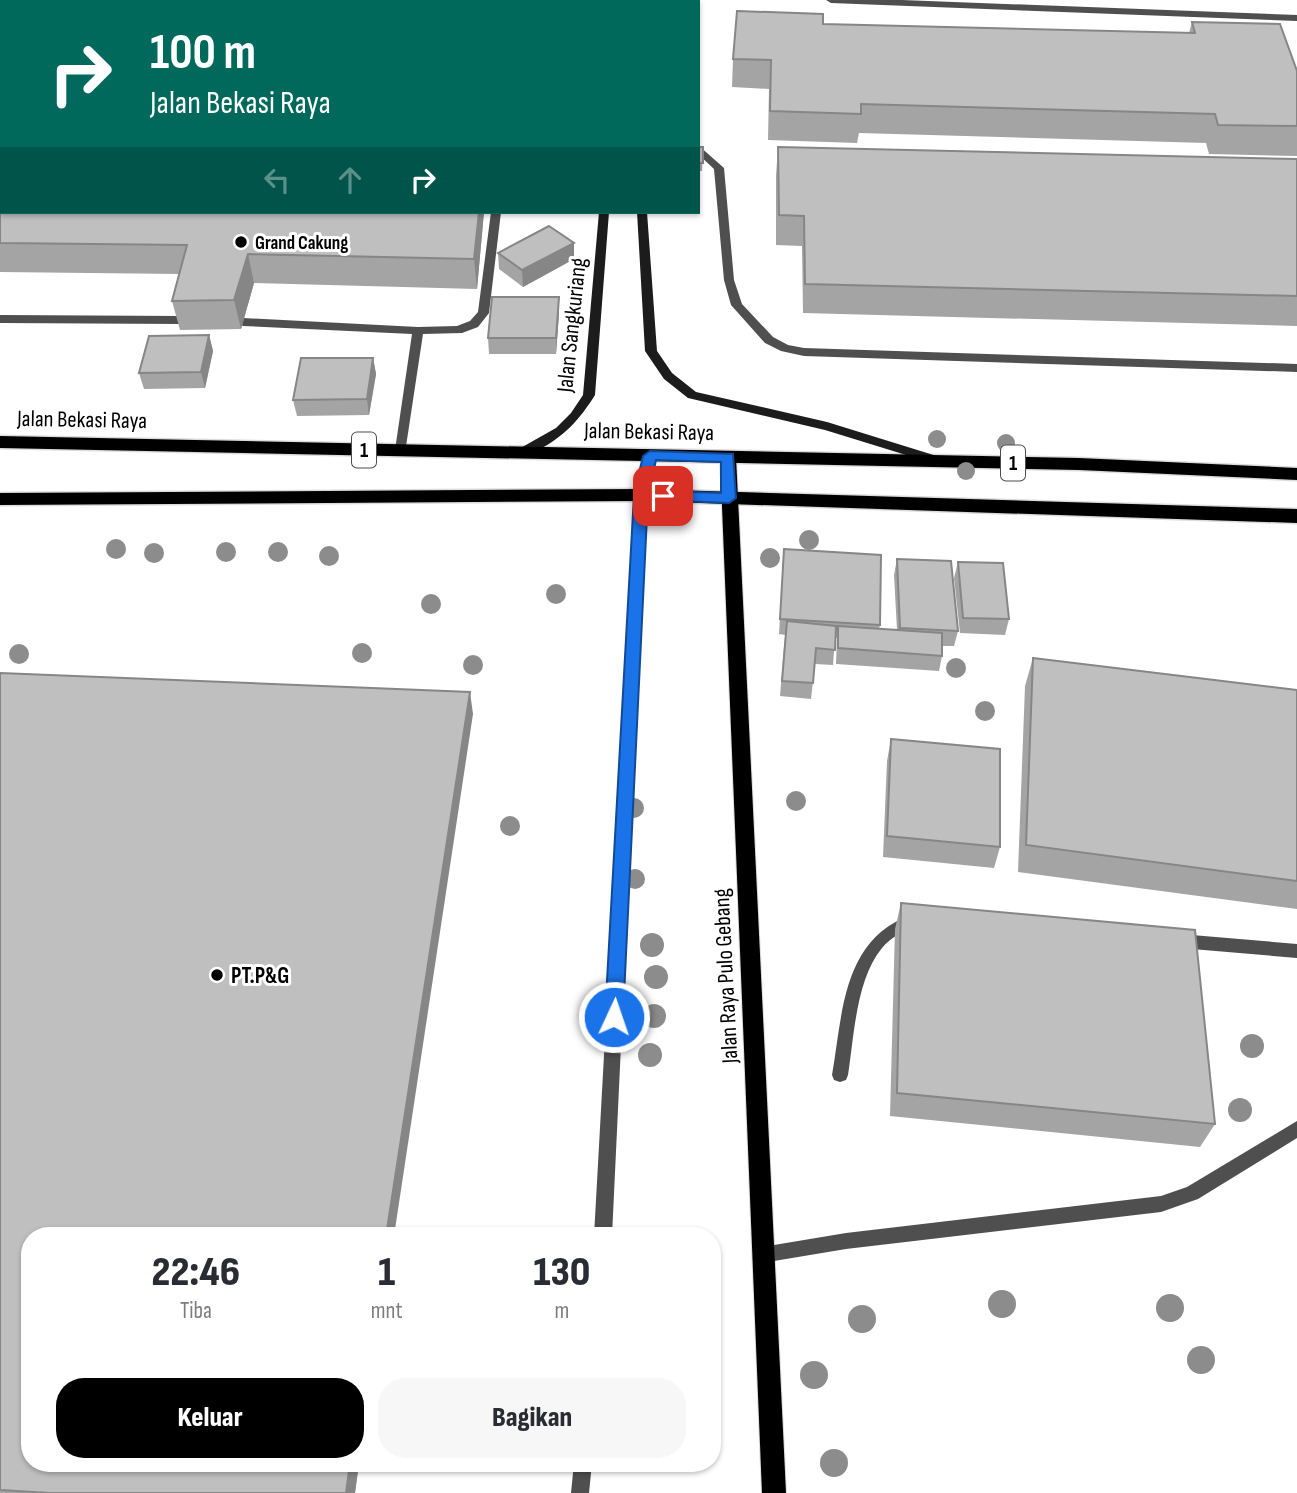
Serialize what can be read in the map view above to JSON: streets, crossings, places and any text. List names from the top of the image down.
{
  "streets": {
    "highway": ["Jalan Bekasi Raya", "1"],
    "main road": ["Jalan Raya Pulo Gebang"],
    "street": ["Jalan Sangkuriang"]
  },
  "crossings": [
    ["Jalan Sangkuriang", "Jalan Bekasi Raya"],
    ["Jalan Bekasi Raya", "Jalan Raya Pulo Gebang"],
    ["1", "Jalan Raya Pulo Gebang"]
  ],
  "places": ["Grand Cakung", "PT.P&G"],
  "page": {
    "turn": ["100 m", "Jalan Bekasi Raya"],
    "eta": [
      "22:46",
      "Tiba",
      "1",
      "mnt",
      "130",
      "m"
    ],
    "buttons": ["Keluar", "Bagikan"]
  }
}
